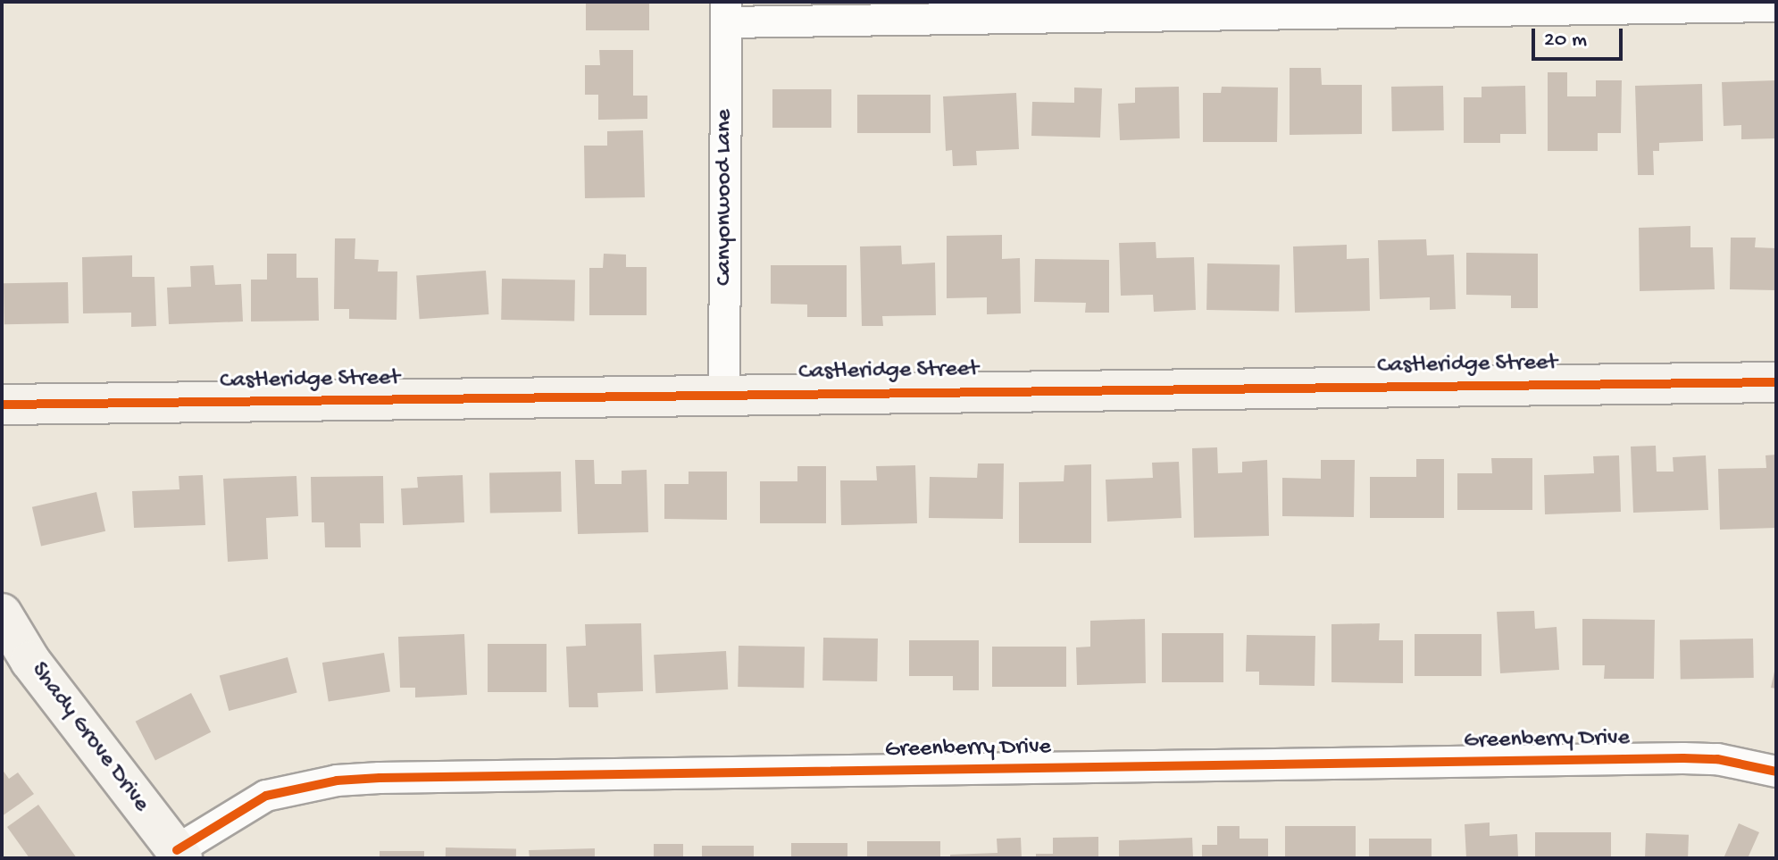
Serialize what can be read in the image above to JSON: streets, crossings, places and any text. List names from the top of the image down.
{
  "streets": {
    "street": [
      "Canyonwood Lane",
      "Castleridge Street",
      "Shady Grove Drive",
      "Greenberry Drive"
    ]
  },
  "crossings": [
    ["Canyonwood Lane", "Castleridge Street"],
    ["Shady Grove Drive", "Greenberry Drive"]
  ],
  "scale_bar": "20 m"
}
